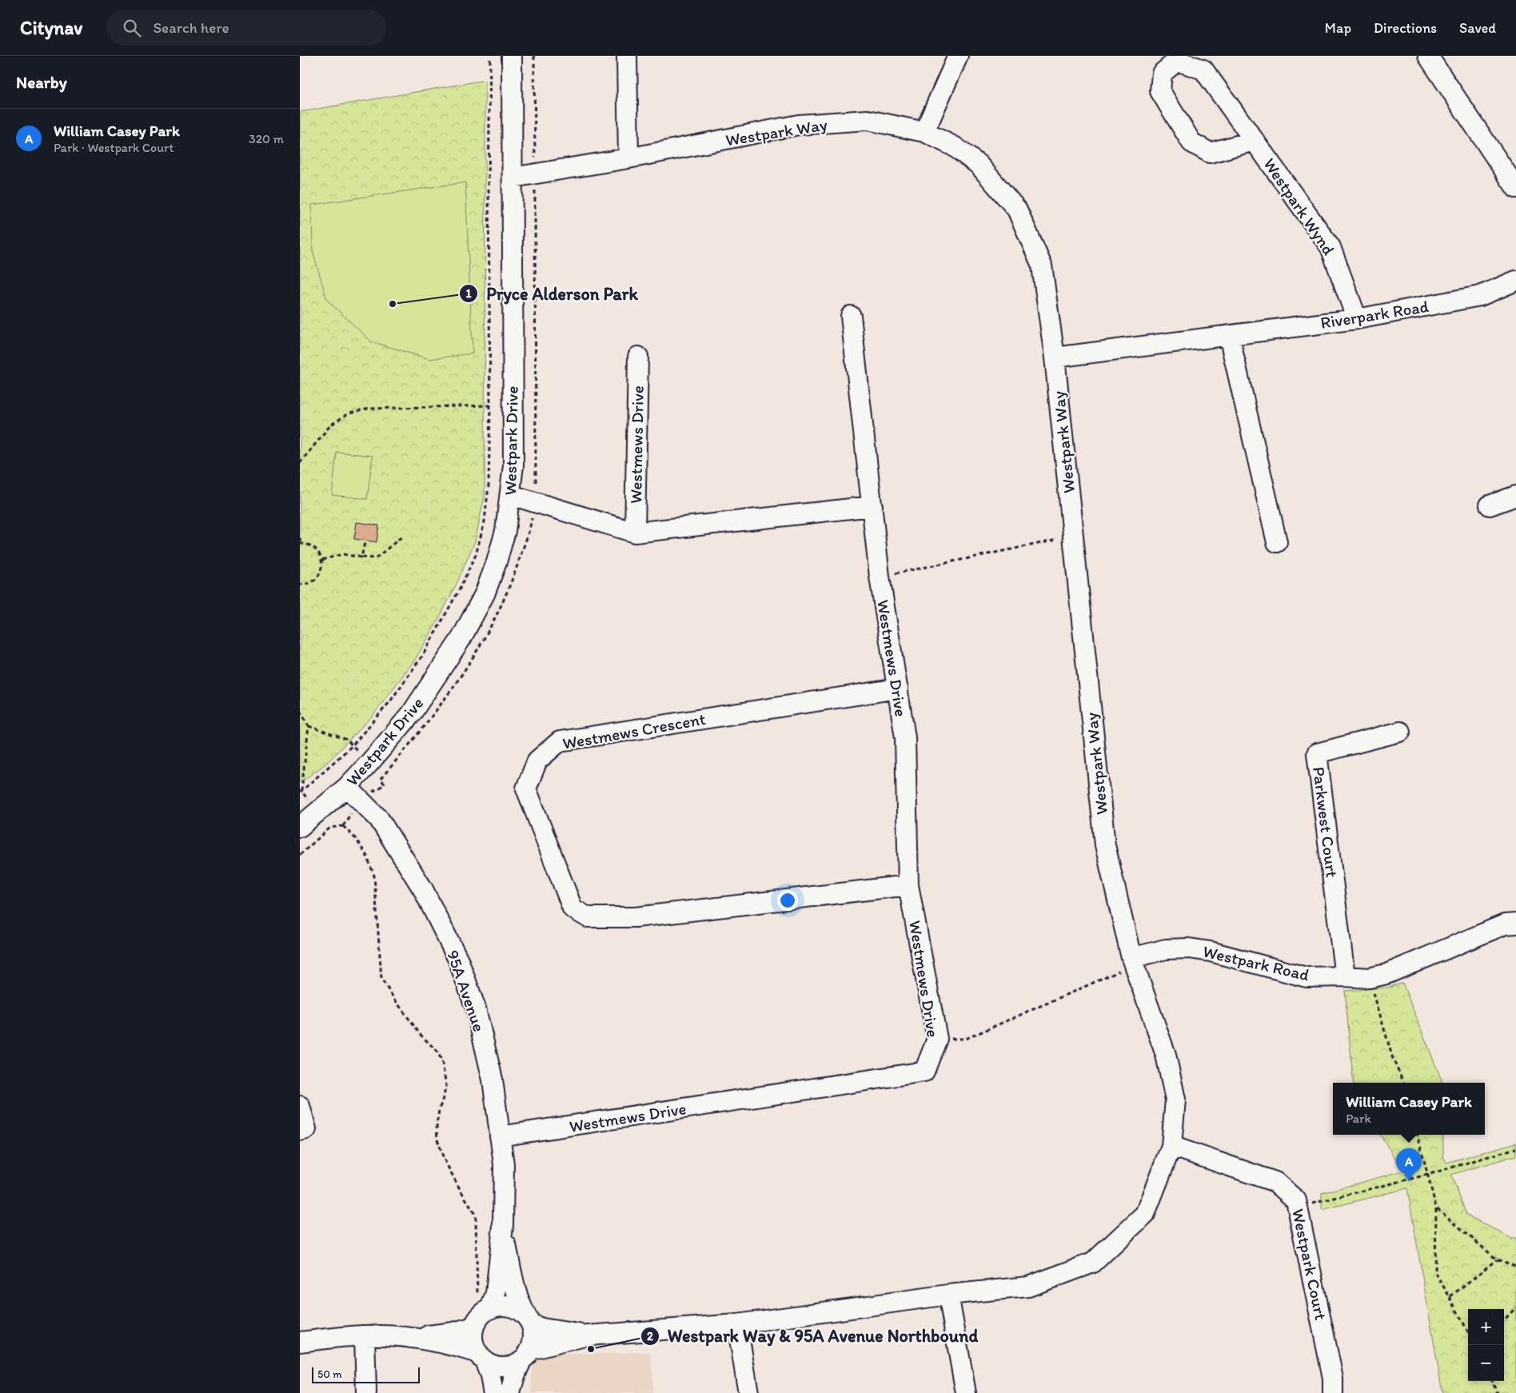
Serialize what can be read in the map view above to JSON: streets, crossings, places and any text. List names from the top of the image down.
{
  "streets": {
    "street": [
      "Westpark Way",
      "Westpark Wynd",
      "Riverpark Road",
      "Westpark Drive",
      "Westmews Drive",
      "Westmews Crescent",
      "Parkwest Court",
      "Westpark Road",
      "95A Avenue",
      "Westpark Court"
    ]
  },
  "crossings": [
    ["Westpark Way", "Riverpark Road"],
    ["Westpark Way", "Westpark Drive"],
    ["Westpark Way", "Westpark Road"],
    ["Westpark Way", "95A Avenue"],
    ["Westpark Way", "Westpark Court"],
    ["Westpark Wynd", "Riverpark Road"],
    ["Westpark Drive", "Westmews Drive"],
    ["Westpark Drive", "95A Avenue"],
    ["Westmews Drive", "Westmews Crescent"],
    ["Westmews Drive", "95A Avenue"],
    ["Parkwest Court", "Westpark Road"]
  ],
  "places": ["Pryce Alderson Park", "Westpark Way & 95A Avenue Northbound"],
  "scale_bar": "50 m",
  "page": {
    "header": "Citynav",
    "search": "Search here",
    "nav": ["Map", "Directions", "Saved"],
    "heading": "Nearby",
    "list": [
      {
        "mark": "A",
        "name": "William Casey Park",
        "note": "Park · Westpark Court",
        "value": "320 m"
      }
    ],
    "popup": ["William Casey Park", "Park"],
    "pins": "A",
    "map_buttons": ["+", "−"],
    "scale": "50 m"
  }
}
